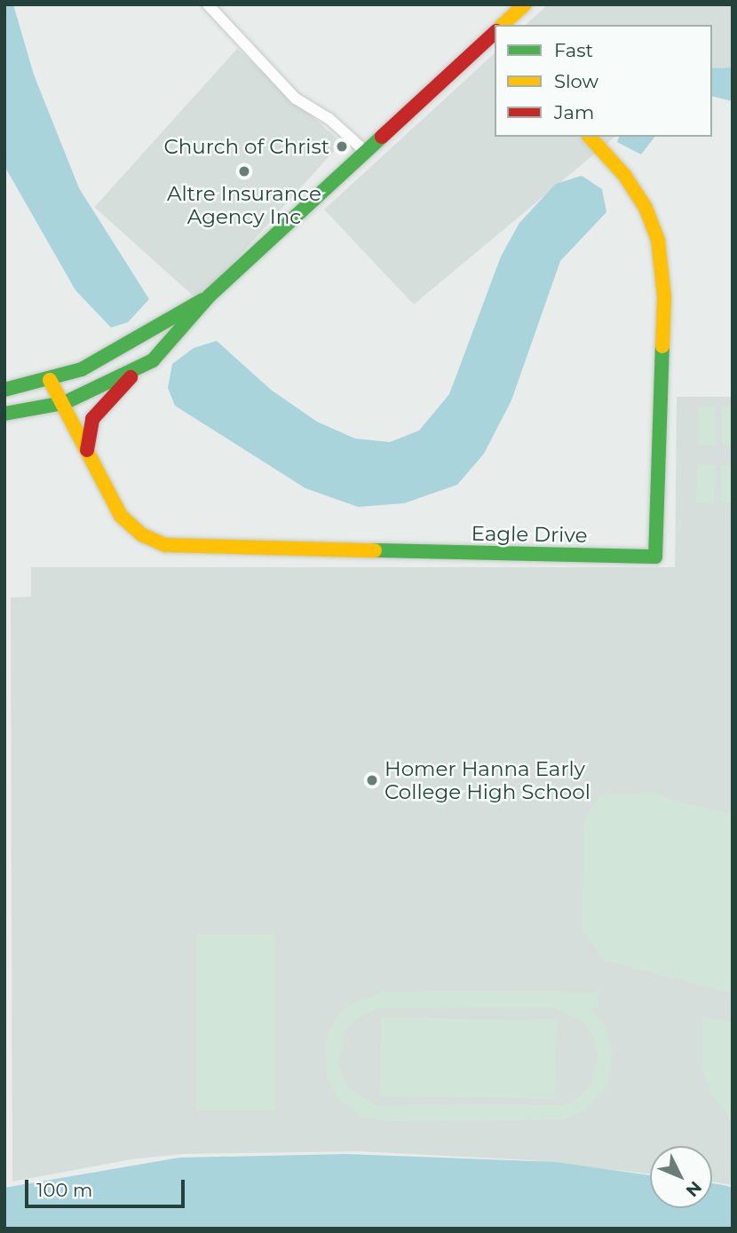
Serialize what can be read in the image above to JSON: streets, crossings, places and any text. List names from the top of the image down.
{
  "streets": {
    "street": ["Eagle Drive"]
  },
  "places": ["Church of Christ", "Altre Insurance Agency Inc", "Homer Hanna Early College High School"],
  "legend": ["Fast", "Slow", "Jam"],
  "scale_bar": "100 m",
  "north": "bottom right"
}
